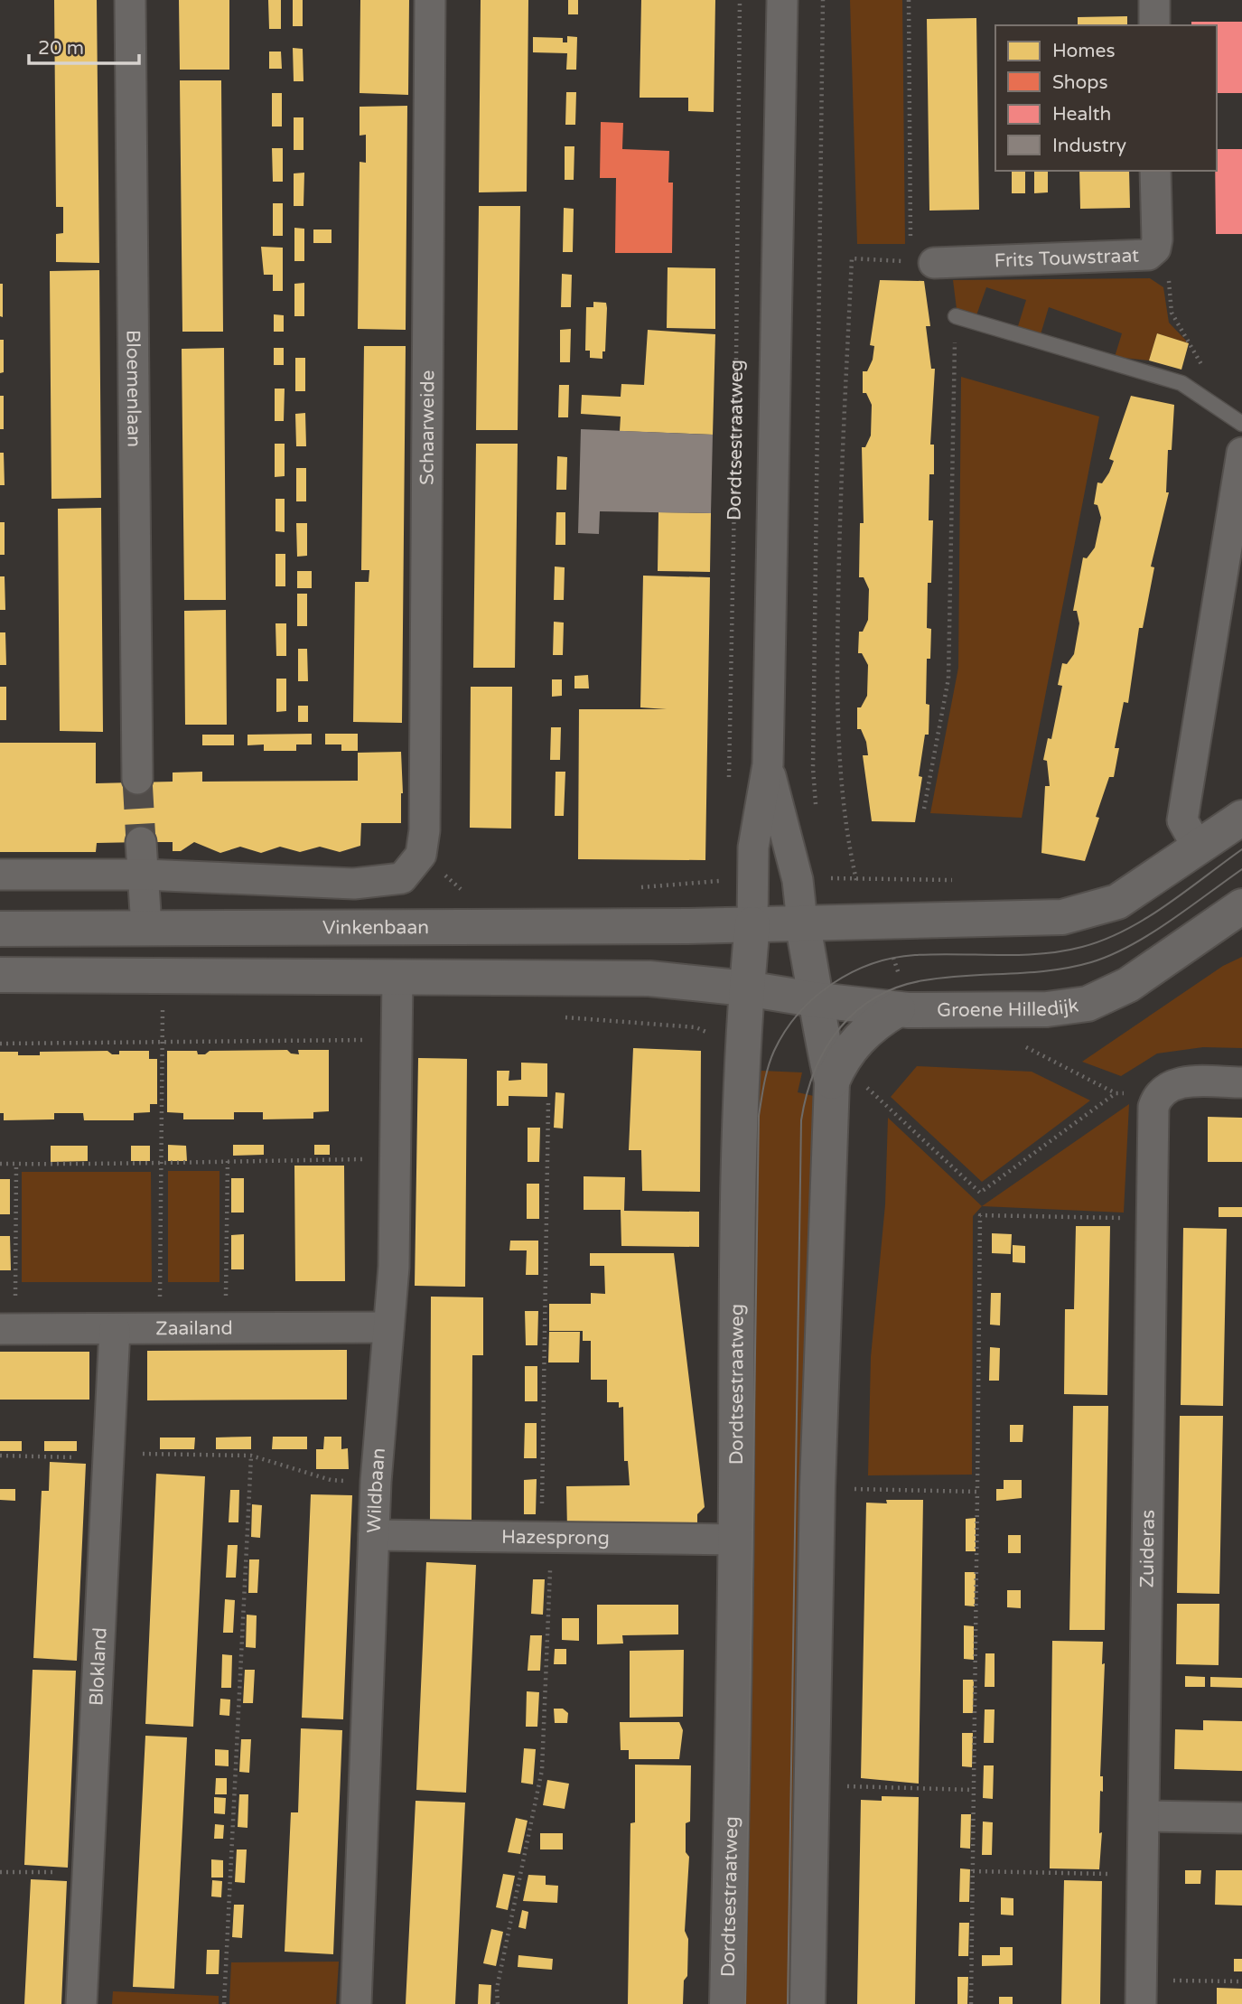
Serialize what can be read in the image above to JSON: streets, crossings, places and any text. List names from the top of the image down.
{
  "streets": {
    "street": [
      "Frits Touwstraat",
      "Bloemenlaan",
      "Schaarweide",
      "Dordtsestraatweg",
      "Vinkenbaan",
      "Groene Hilledijk",
      "Zaailand",
      "Wildbaan",
      "Hazesprong",
      "Zuideras",
      "Blokland"
    ]
  },
  "crossings": [
    ["Dordtsestraatweg", "Vinkenbaan"],
    ["Dordtsestraatweg", "Groene Hilledijk"],
    ["Dordtsestraatweg", "Hazesprong"],
    ["Zaailand", "Wildbaan"],
    ["Zaailand", "Blokland"],
    ["Wildbaan", "Hazesprong"]
  ],
  "legend": [
    "Homes",
    "Shops",
    "Health",
    "Industry"
  ],
  "scale_bar": "20 m"
}
